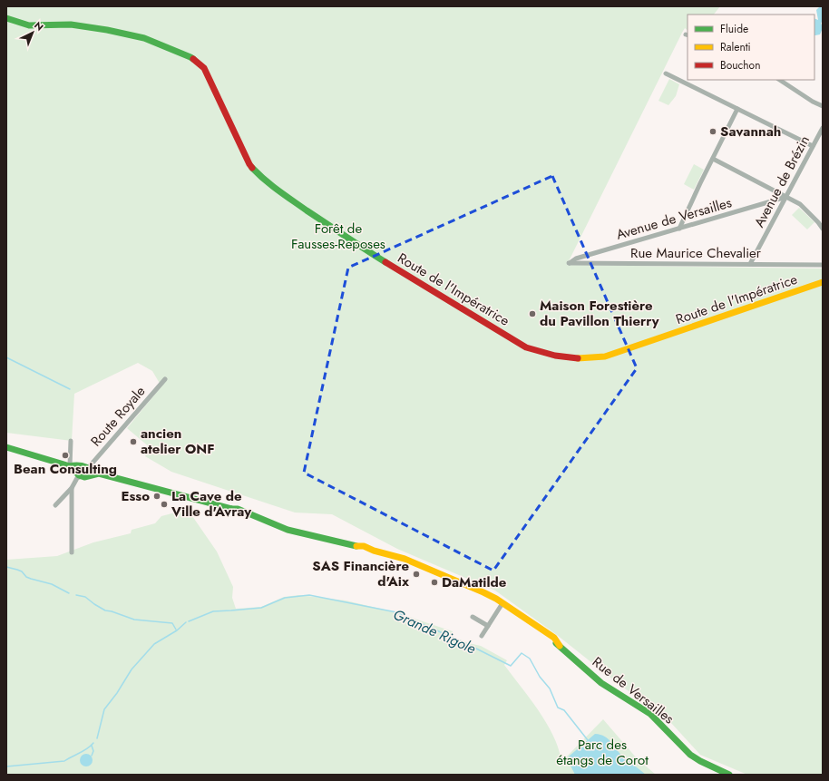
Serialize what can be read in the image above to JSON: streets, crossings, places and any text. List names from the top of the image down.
{
  "streets": {
    "street": [
      "Avenue de Brézin",
      "Avenue de Versailles",
      "Rue Maurice Chevalier",
      "Route de l'Impératrice",
      "Route Royale",
      "Rue de Versailles"
    ]
  },
  "crossings": [
    ["Avenue de Brézin", "Avenue de Versailles"],
    ["Avenue de Brézin", "Rue Maurice Chevalier"],
    ["Avenue de Versailles", "Rue Maurice Chevalier"]
  ],
  "water": ["Grande Rigole"],
  "parks": ["Forêt de Fausses-Reposes", "Parc des étangs de Corot"],
  "places": [
    "Savannah",
    "Maison Forestière du Pavillon Thierry",
    "ancien atelier ONF",
    "Bean Consulting",
    "Esso",
    "La Cave de Ville d'Avray",
    "SAS Financière d'Aix",
    "DaMatilde"
  ],
  "legend": ["Fluide", "Ralenti", "Bouchon"],
  "north": "top right"
}
